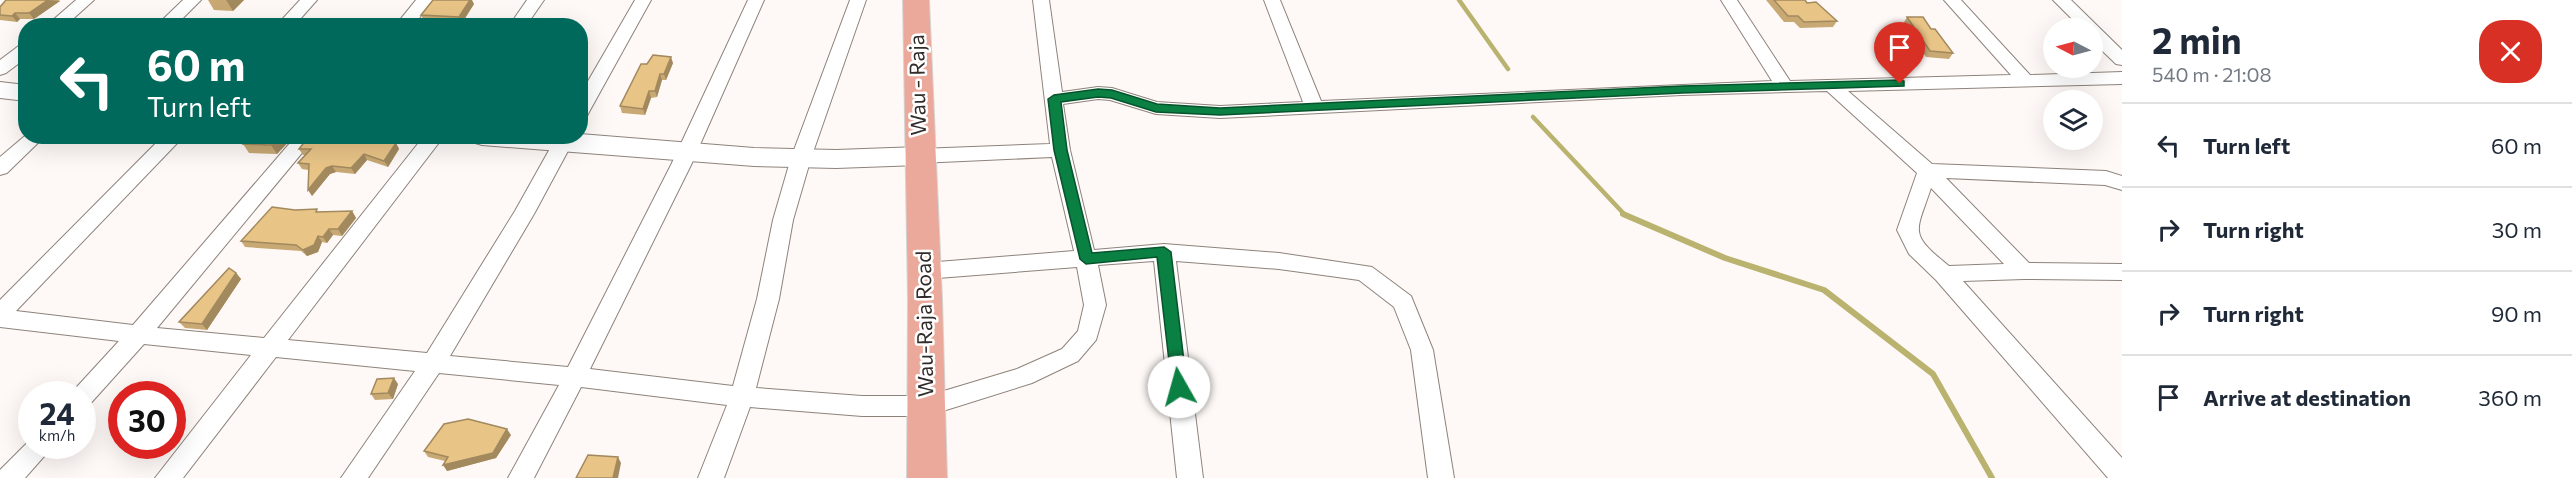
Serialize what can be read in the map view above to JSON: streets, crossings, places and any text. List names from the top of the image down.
{
  "streets": {
    "main road": ["Wau - Raja", "Wau-Raja Road"]
  },
  "crossings": [
    ["Wau - Raja", "Wau-Raja Road"]
  ],
  "north": "left",
  "page": {
    "heading": ["2 min", "540 m · 21:08"],
    "turn": ["60 m", "Turn left"],
    "list": [
      {
        "name": "Turn left",
        "value": "60 m"
      },
      {
        "name": "Turn right",
        "value": "30 m"
      },
      {
        "name": "Turn right",
        "value": "90 m"
      },
      {
        "name": "Arrive at destination",
        "value": "360 m"
      }
    ],
    "speed": "24 km/h",
    "limit": "30"
  }
}
